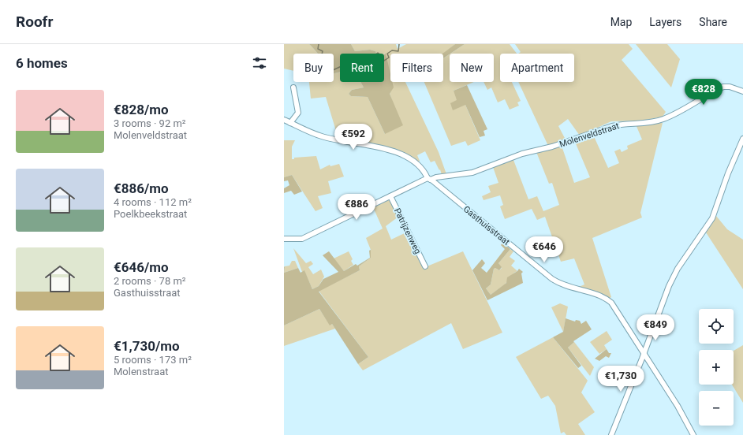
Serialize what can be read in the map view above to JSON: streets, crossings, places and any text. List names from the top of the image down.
{
  "streets": {
    "street": ["Molenveldstraat", "Gasthuisstraat", "Patrijzenweg"]
  },
  "crossings": [
    ["Molenveldstraat", "Gasthuisstraat"],
    ["Molenveldstraat", "Patrijzenweg"]
  ],
  "page": {
    "header": "Roofr",
    "nav": ["Map", "Layers", "Share"],
    "heading": "6 homes",
    "chip": [
      "Buy",
      "Rent",
      "Filters",
      "New",
      "Apartment"
    ],
    "price": [
      "€828",
      "€592",
      "€886",
      "€646",
      "€849",
      "€1,730"
    ],
    "list": [
      {
        "name": "€828/mo",
        "note": "3 rooms · 92 m² · Molenveldstraat"
      },
      {
        "name": "€886/mo",
        "note": "4 rooms · 112 m² · Poelkbeekstraat"
      },
      {
        "name": "€646/mo",
        "note": "2 rooms · 78 m² · Gasthuisstraat"
      },
      {
        "name": "€1,730/mo",
        "note": "5 rooms · 173 m² · Molenstraat"
      }
    ],
    "map_buttons": ["+", "−"]
  }
}
